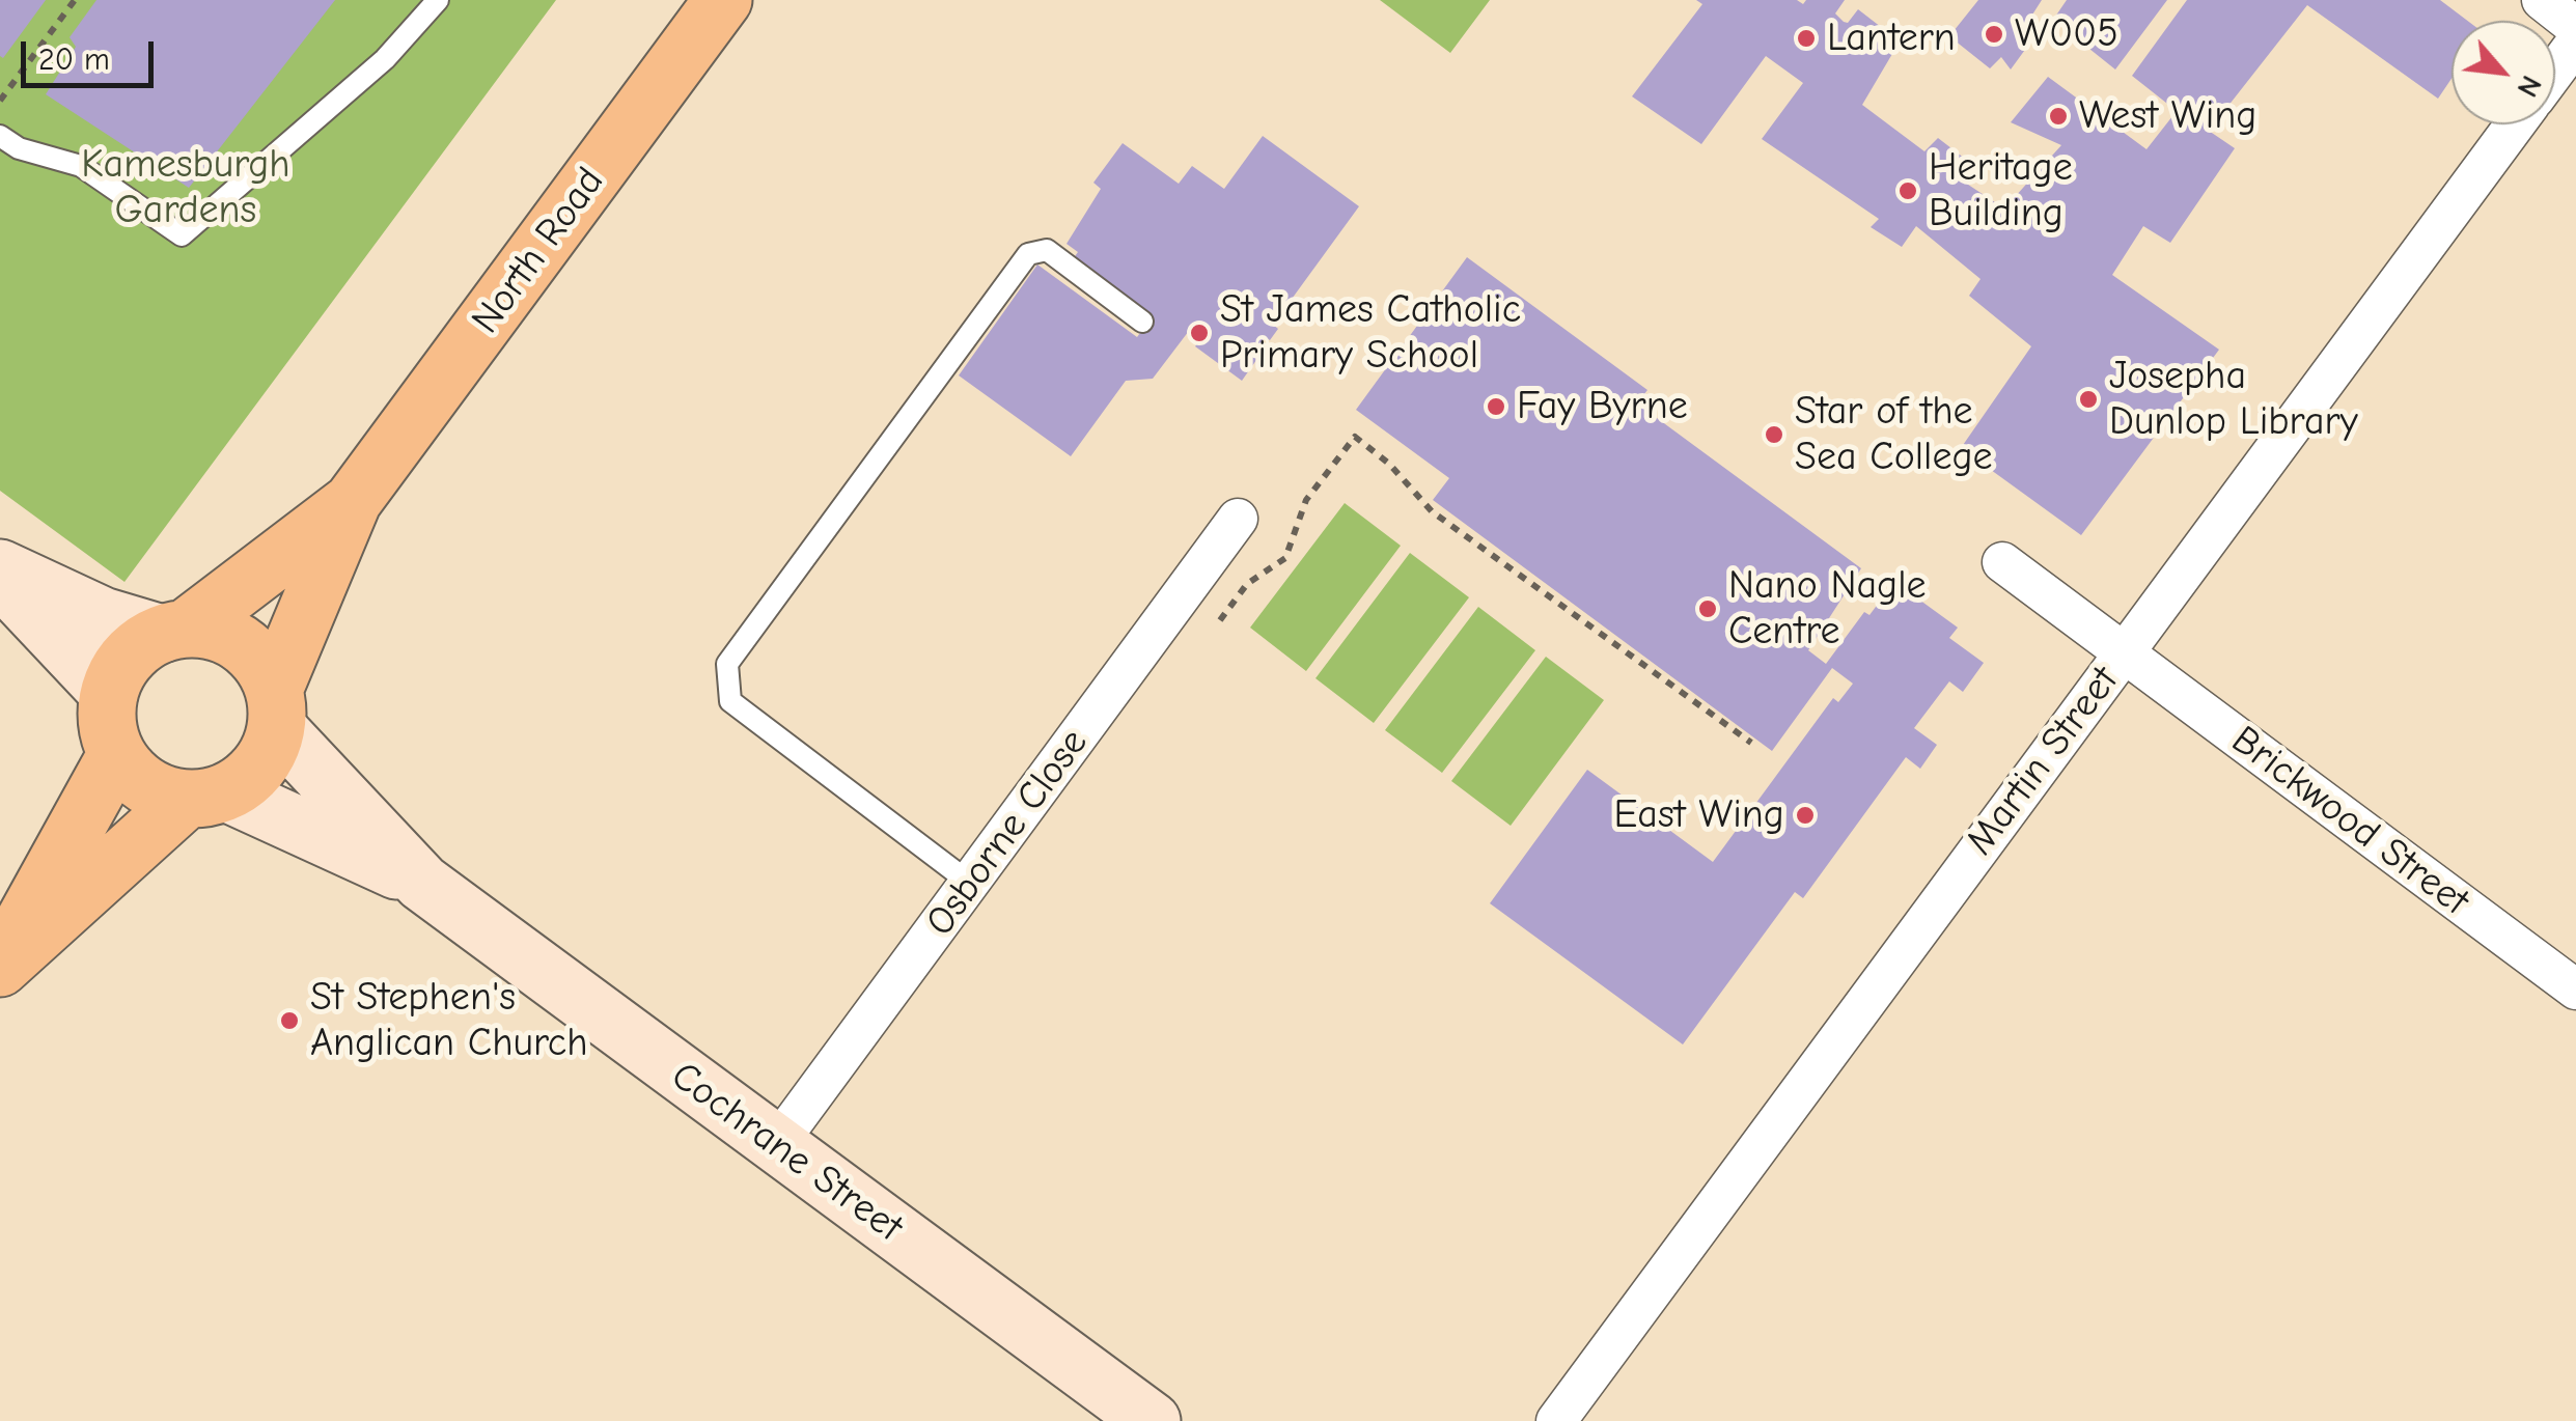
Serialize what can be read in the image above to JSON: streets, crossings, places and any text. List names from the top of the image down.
{
  "streets": {
    "main road": ["North Road"],
    "street": [
      "Martin Street",
      "Brickwood Street",
      "Osborne Close",
      "Cochrane Street"
    ]
  },
  "crossings": [
    ["North Road", "Cochrane Street"],
    ["Martin Street", "Brickwood Street"],
    ["Osborne Close", "Cochrane Street"]
  ],
  "parks": ["Kamesburgh Gardens"],
  "places": [
    "W005",
    "Lantern",
    "West Wing",
    "Heritage Building",
    "St James Catholic Primary School",
    "Josepha Dunlop Library",
    "Fay Byrne",
    "Star of the Sea College",
    "Nano Nagle Centre",
    "East Wing",
    "St Stephen's Anglican Church"
  ],
  "scale_bar": "20 m",
  "north": "bottom right"
}
